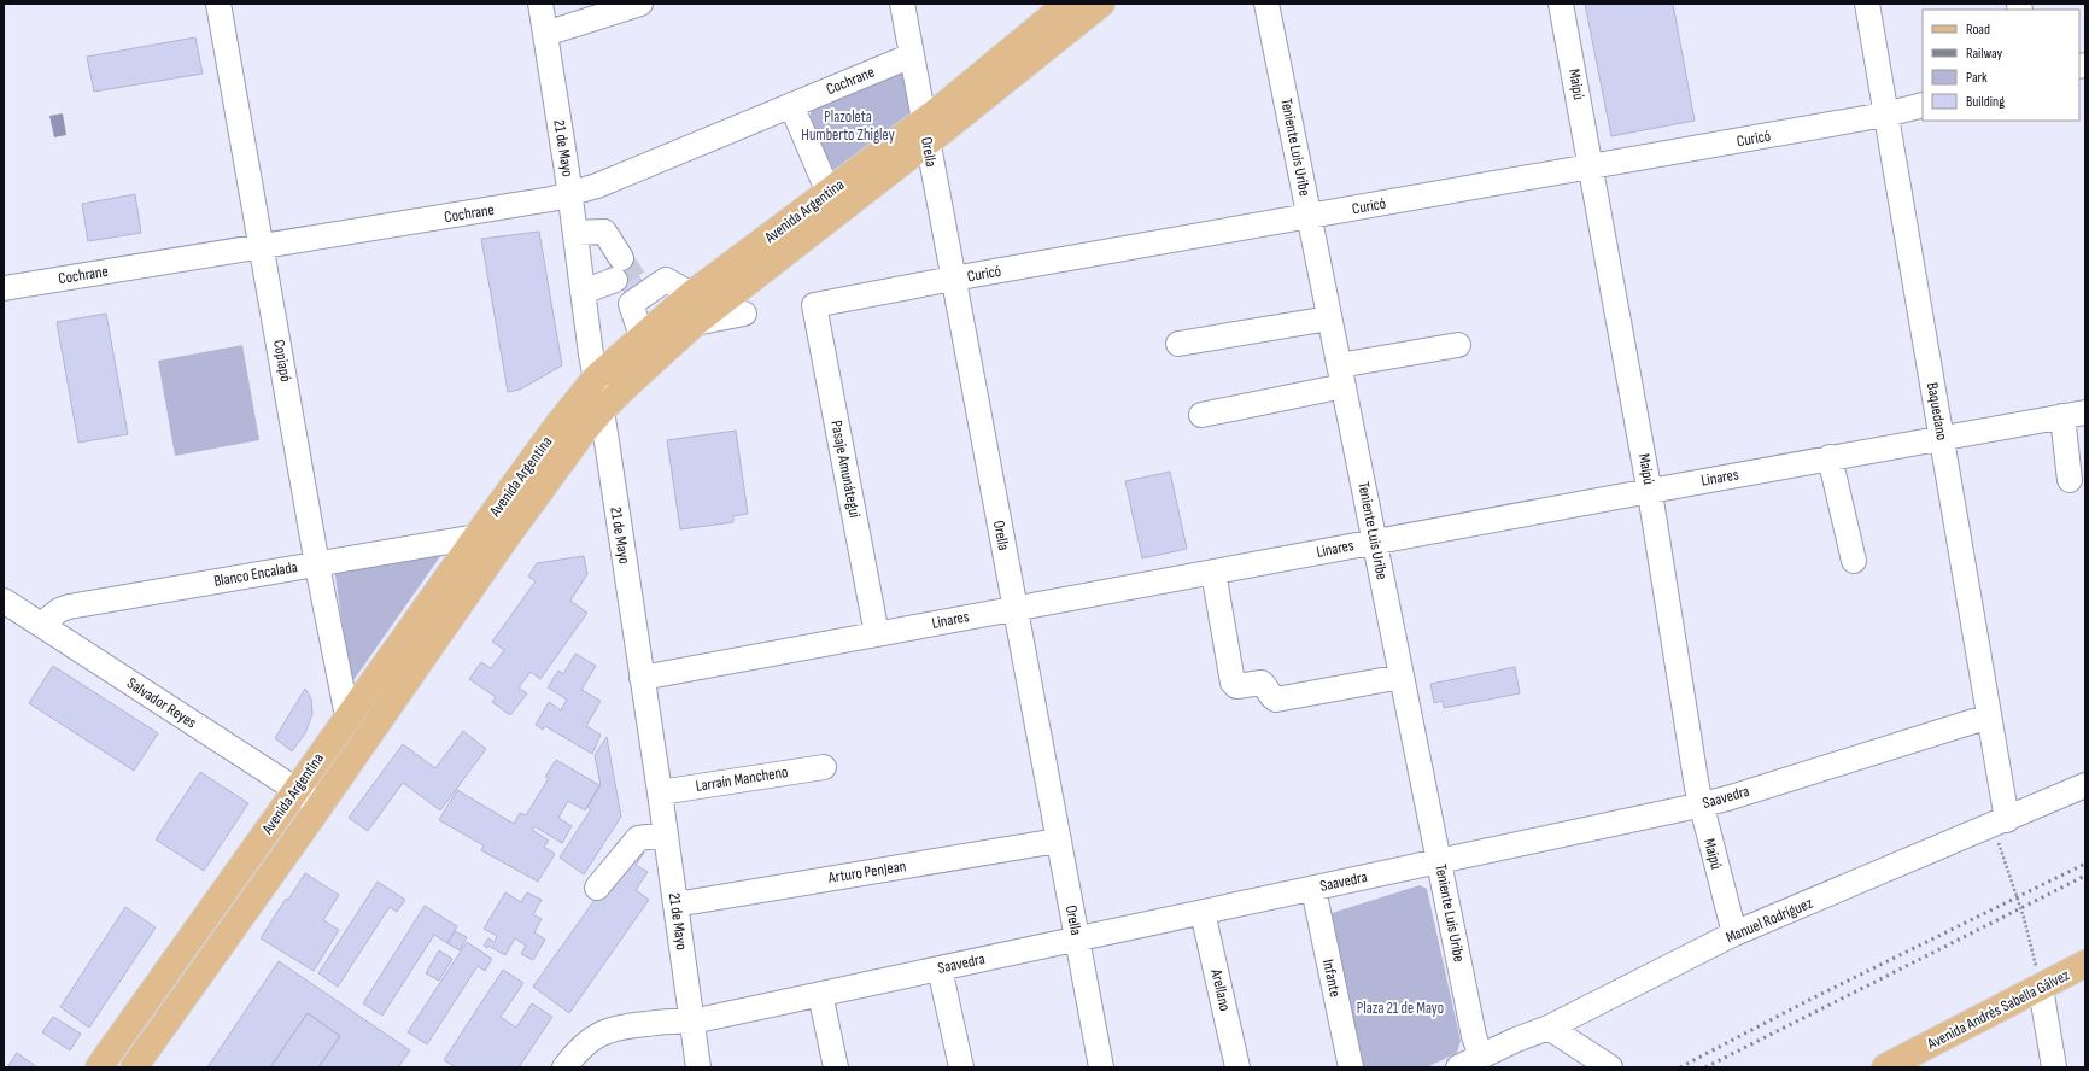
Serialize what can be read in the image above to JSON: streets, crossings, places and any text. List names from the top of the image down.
{
  "streets": {
    "main road": ["Avenida Argentina", "Avenida Andrés Sabella Gálvez"],
    "street": [
      "Cochrane",
      "Maipú",
      "Curicó",
      "Teniente Luis Uribe",
      "21 de Mayo",
      "Orella",
      "Copiapó",
      "Baquedano",
      "Pasaje Amunátegui",
      "Linares",
      "Blanco Encalada",
      "Salvador Reyes",
      "Larraín Mancheno",
      "Saavedra",
      "Arturo PenJean",
      "Manuel Rodríguez",
      "Infante",
      "Arellano"
    ]
  },
  "crossings": [
    ["Cochrane", "21 de Mayo"],
    ["Cochrane", "Orella"],
    ["Cochrane", "Copiapó"],
    ["Maipú", "Curicó"],
    ["Maipú", "Linares"],
    ["Maipú", "Saavedra"],
    ["Maipú", "Manuel Rodríguez"],
    ["Curicó", "Teniente Luis Uribe"],
    ["Curicó", "Orella"],
    ["Curicó", "Baquedano"],
    ["Curicó", "Pasaje Amunátegui"],
    ["Teniente Luis Uribe", "Linares"],
    ["Teniente Luis Uribe", "Saavedra"],
    ["Teniente Luis Uribe", "Manuel Rodríguez"],
    ["21 de Mayo", "Avenida Argentina"],
    ["21 de Mayo", "Linares"],
    ["21 de Mayo", "Larraín Mancheno"],
    ["21 de Mayo", "Saavedra"],
    ["21 de Mayo", "Arturo PenJean"],
    ["Orella", "Avenida Argentina"],
    ["Orella", "Linares"],
    ["Orella", "Saavedra"],
    ["Orella", "Arturo PenJean"],
    ["Avenida Argentina", "Copiapó"],
    ["Avenida Argentina", "Blanco Encalada"],
    ["Avenida Argentina", "Salvador Reyes"],
    ["Copiapó", "Blanco Encalada"],
    ["Baquedano", "Linares"],
    ["Baquedano", "Saavedra"],
    ["Baquedano", "Manuel Rodríguez"],
    ["Pasaje Amunátegui", "Linares"],
    ["Blanco Encalada", "Salvador Reyes"],
    ["Saavedra", "Infante"],
    ["Saavedra", "Arellano"]
  ],
  "parks": ["Plazoleta Humberto Zhigley", "Plaza 21 de Mayo"],
  "legend": [
    "Road",
    "Railway",
    "Park",
    "Building"
  ]
}
